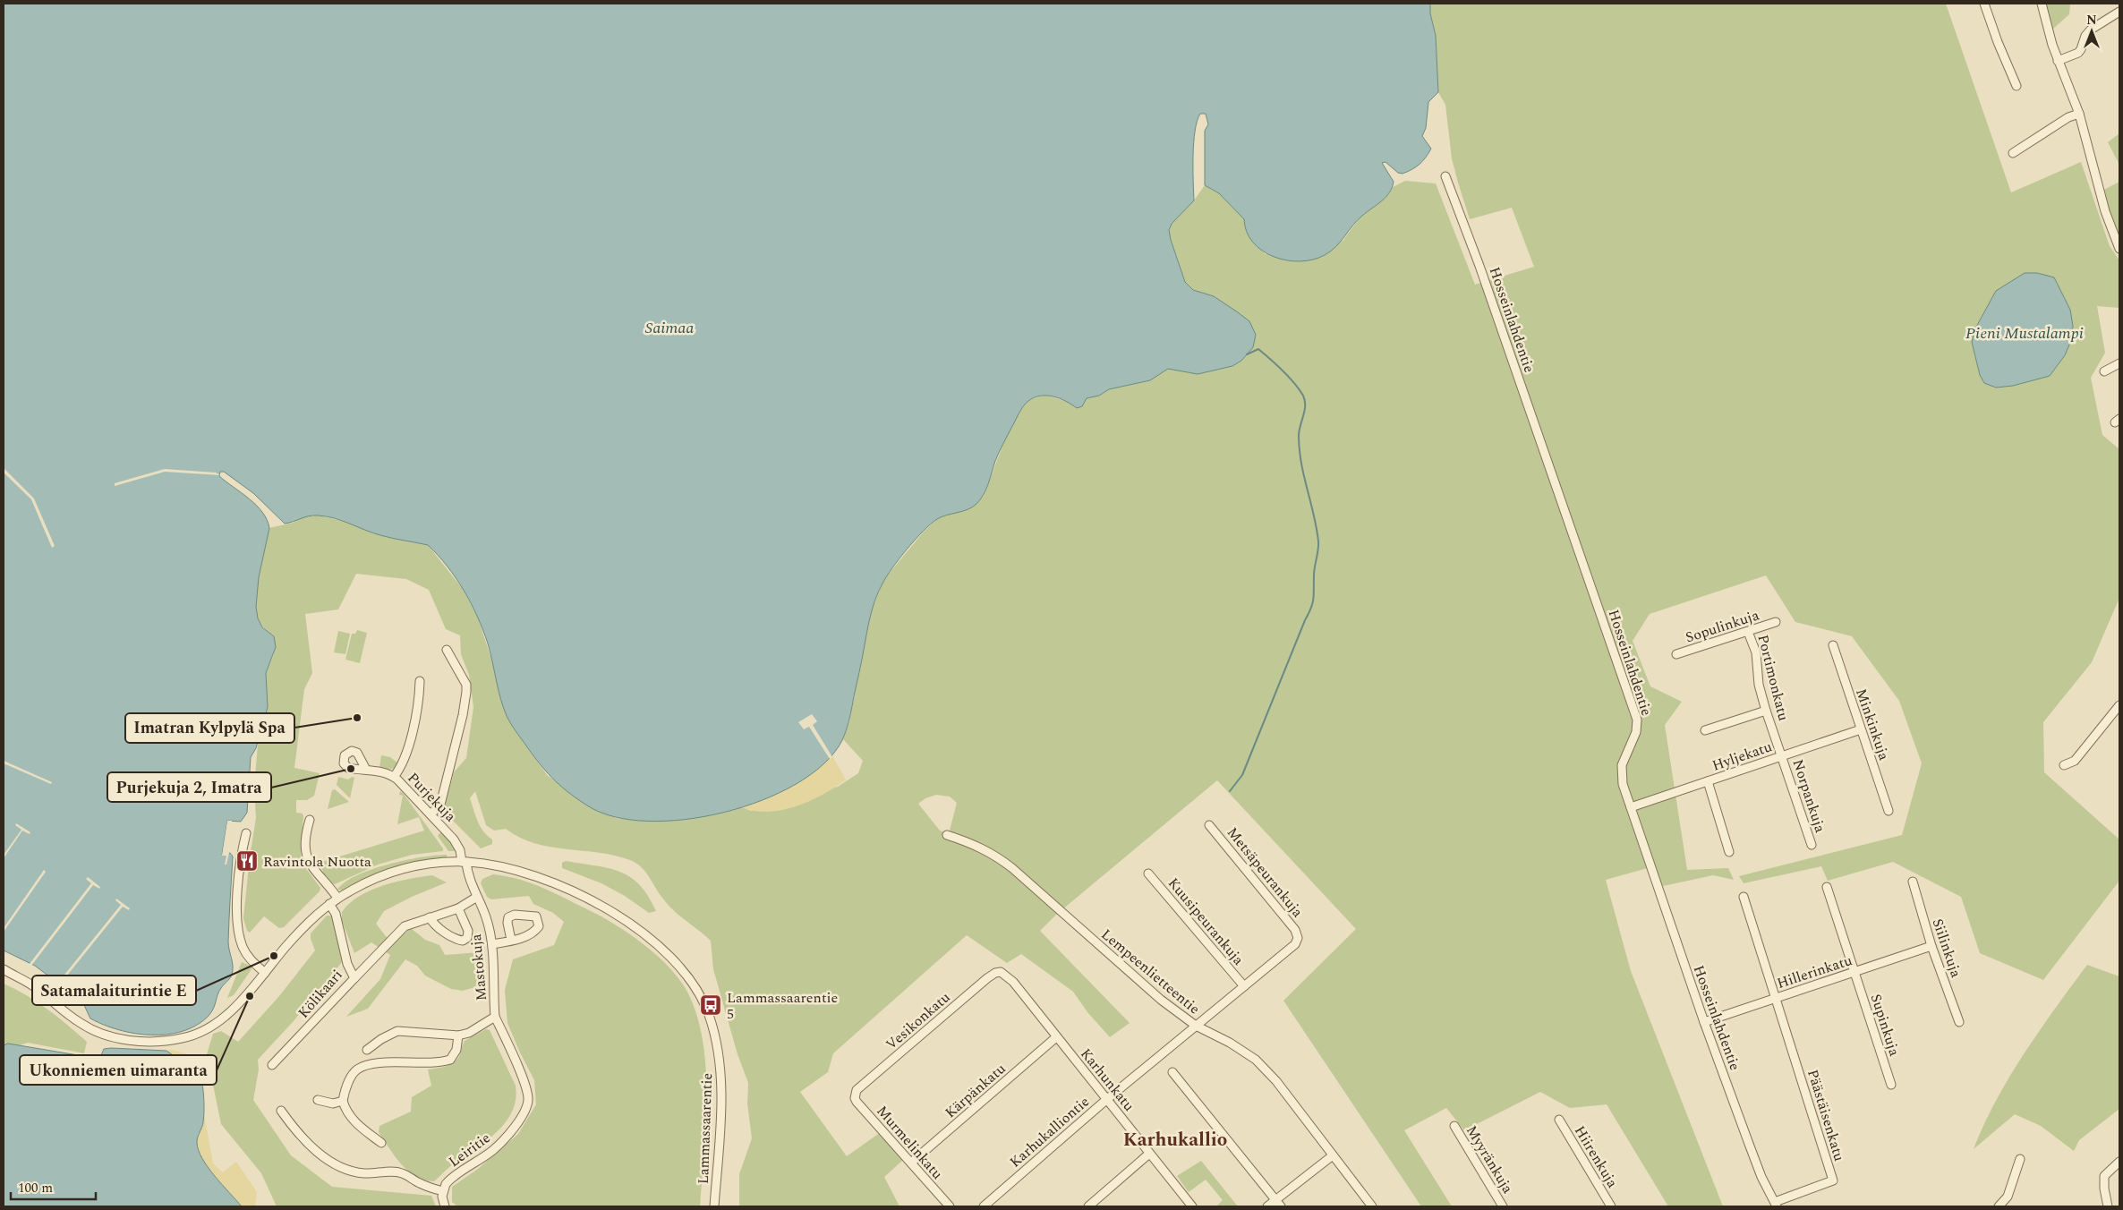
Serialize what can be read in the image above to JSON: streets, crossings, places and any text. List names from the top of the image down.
{
  "streets": {
    "street": [
      "Hosseinlahdentie",
      "Sopulinkuja",
      "Portimonkatu",
      "Minkinkuja",
      "Hyljekatu",
      "Norpankuja",
      "Purjekuja",
      "Metsäpeurankuja",
      "Kuusipeurankuja",
      "Siilinkuja",
      "Mastokuja",
      "Lempeenlietteentie",
      "Hillerinkatu",
      "Kölikaari",
      "Vesikonkatu",
      "Supinkuja",
      "Karhunkatu",
      "Kärpänkatu",
      "Päästäisenkatu",
      "Lammassaarentie",
      "Karhukalliontie",
      "Murmelinkatu",
      "Leiritie",
      "Hiirenkuja",
      "Myyränkuja"
    ]
  },
  "crossings": [
    ["Hosseinlahdentie", "Hyljekatu"],
    ["Hosseinlahdentie", "Hillerinkatu"],
    ["Hosseinlahdentie", "Päästäisenkatu"],
    ["Sopulinkuja", "Portimonkatu"],
    ["Portimonkatu", "Hyljekatu"],
    ["Portimonkatu", "Norpankuja"],
    ["Minkinkuja", "Hyljekatu"],
    ["Hyljekatu", "Norpankuja"],
    ["Purjekuja", "Mastokuja"],
    ["Purjekuja", "Lammassaarentie"],
    ["Metsäpeurankuja", "Karhukalliontie"],
    ["Kuusipeurankuja", "Karhukalliontie"],
    ["Siilinkuja", "Hillerinkatu"],
    ["Mastokuja", "Lammassaarentie"],
    ["Mastokuja", "Leiritie"],
    ["Lempeenlietteentie", "Karhukalliontie"],
    ["Hillerinkatu", "Supinkuja"],
    ["Hillerinkatu", "Päästäisenkatu"],
    ["Kölikaari", "Lammassaarentie"],
    ["Vesikonkatu", "Karhunkatu"],
    ["Vesikonkatu", "Murmelinkatu"],
    ["Karhunkatu", "Kärpänkatu"],
    ["Karhunkatu", "Karhukalliontie"],
    ["Kärpänkatu", "Murmelinkatu"]
  ],
  "districts": ["Karhukallio"],
  "water": ["Saimaa", "Pieni Mustalampi"],
  "places": {
    "other": [
      "Imatran Kylpylä Spa",
      "Purjekuja 2, Imatra",
      "Satamalaiturintie E",
      "Ukonniemen uimaranta"
    ],
    "restaurant": ["Ravintola Nuotta"],
    "bus stop": ["Lammassaarentie 5"]
  },
  "scale_bar": "100 m",
  "north": "top"
}
